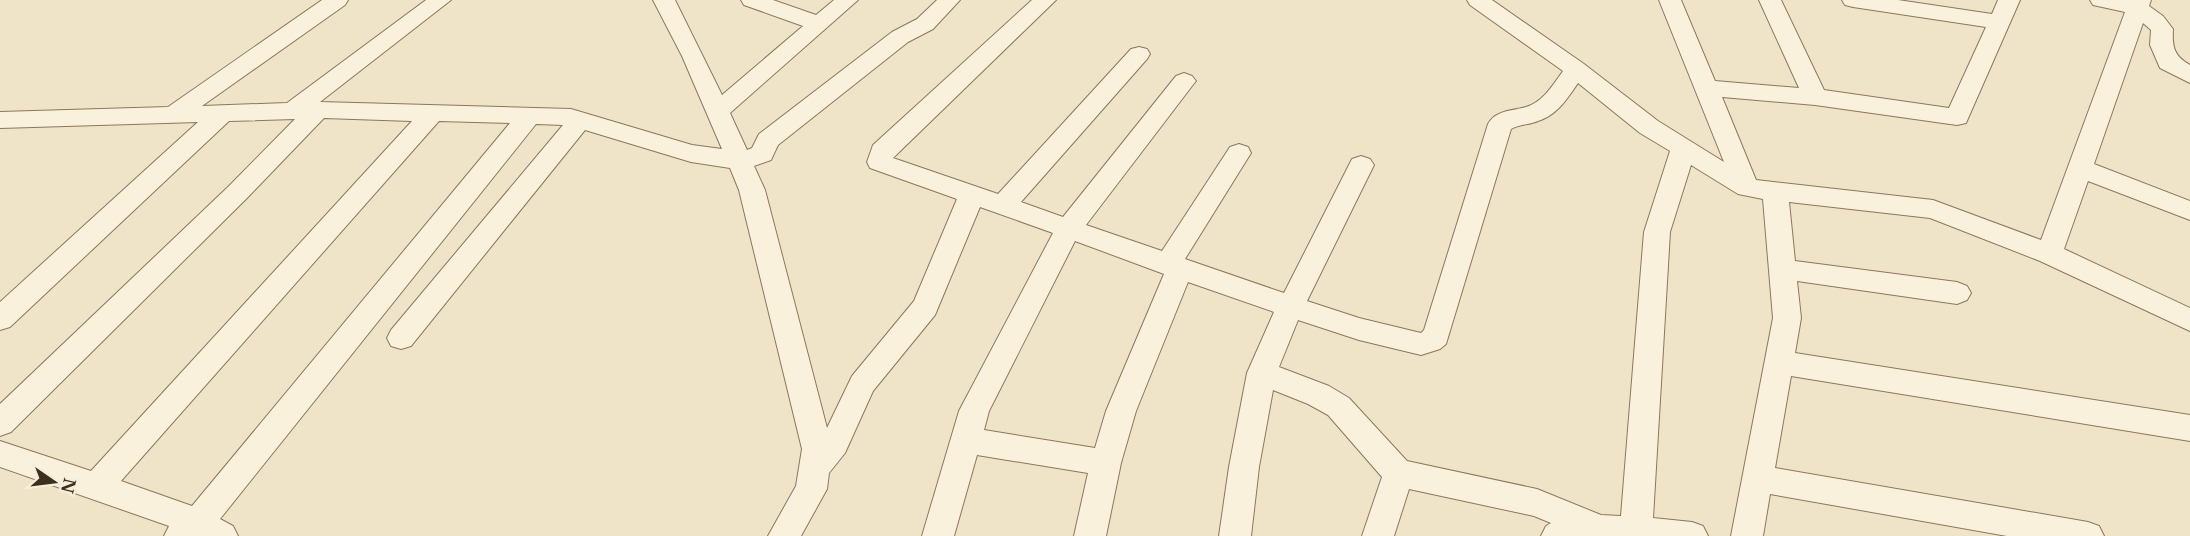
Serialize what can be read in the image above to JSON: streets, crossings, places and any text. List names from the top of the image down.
{
  "north": "right"
}
